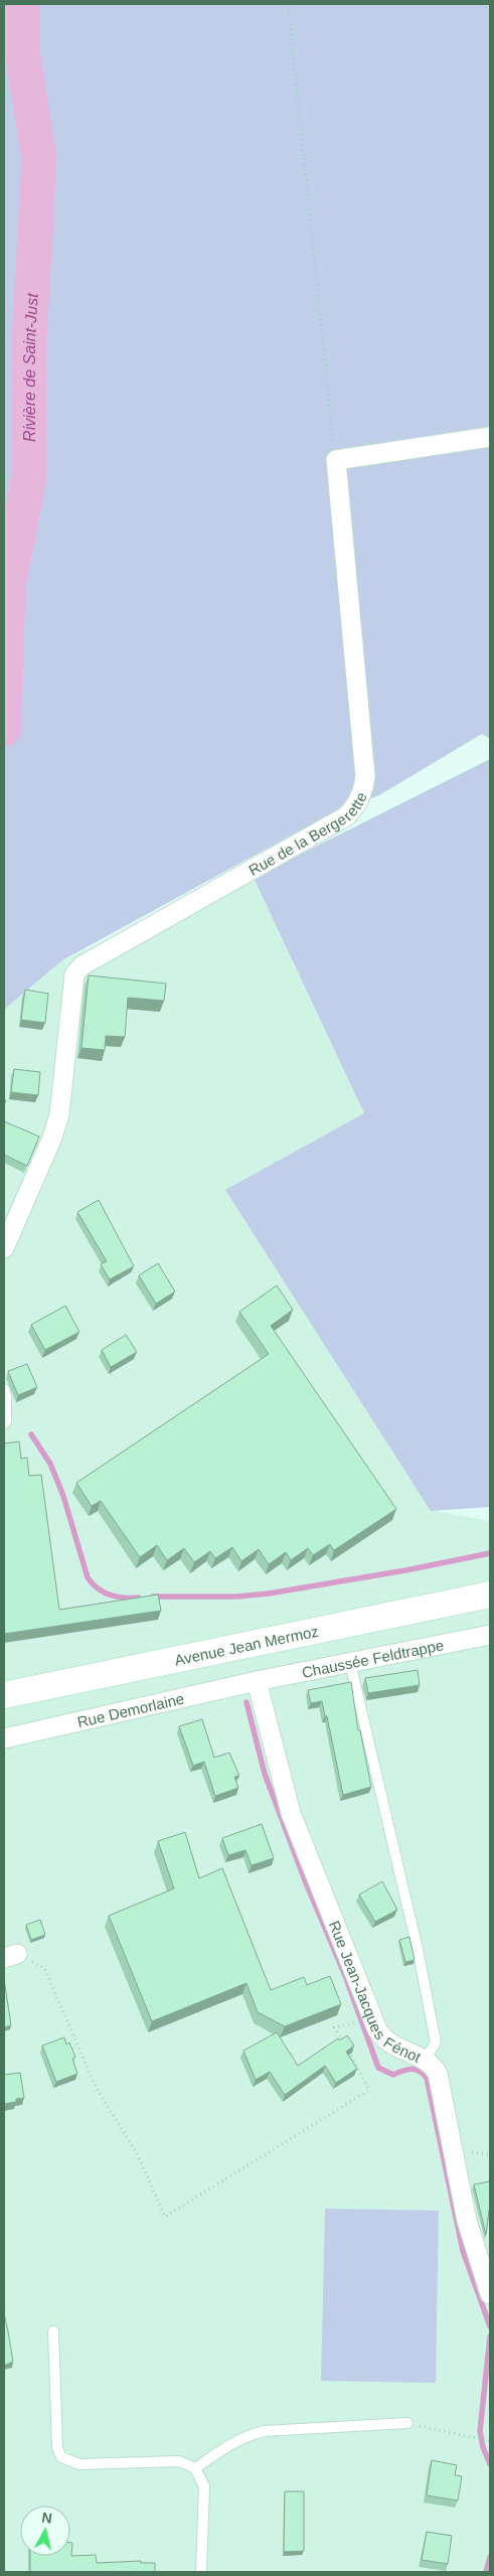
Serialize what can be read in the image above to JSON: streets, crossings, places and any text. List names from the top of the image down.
{
  "streets": {
    "main road": ["Avenue Jean Mermoz"],
    "street": [
      "Rue de la Bergerette",
      "Chaussée Feldtrappe",
      "Rue Demorlaine",
      "Rue Jean-Jacques Fénot"
    ]
  },
  "crossings": [
    ["Chaussée Feldtrappe", "Rue Demorlaine"],
    ["Chaussée Feldtrappe", "Rue Jean-Jacques Fénot"],
    ["Rue Demorlaine", "Rue Jean-Jacques Fénot"]
  ],
  "water": ["Rivière de Saint-Just"],
  "north": "top"
}
